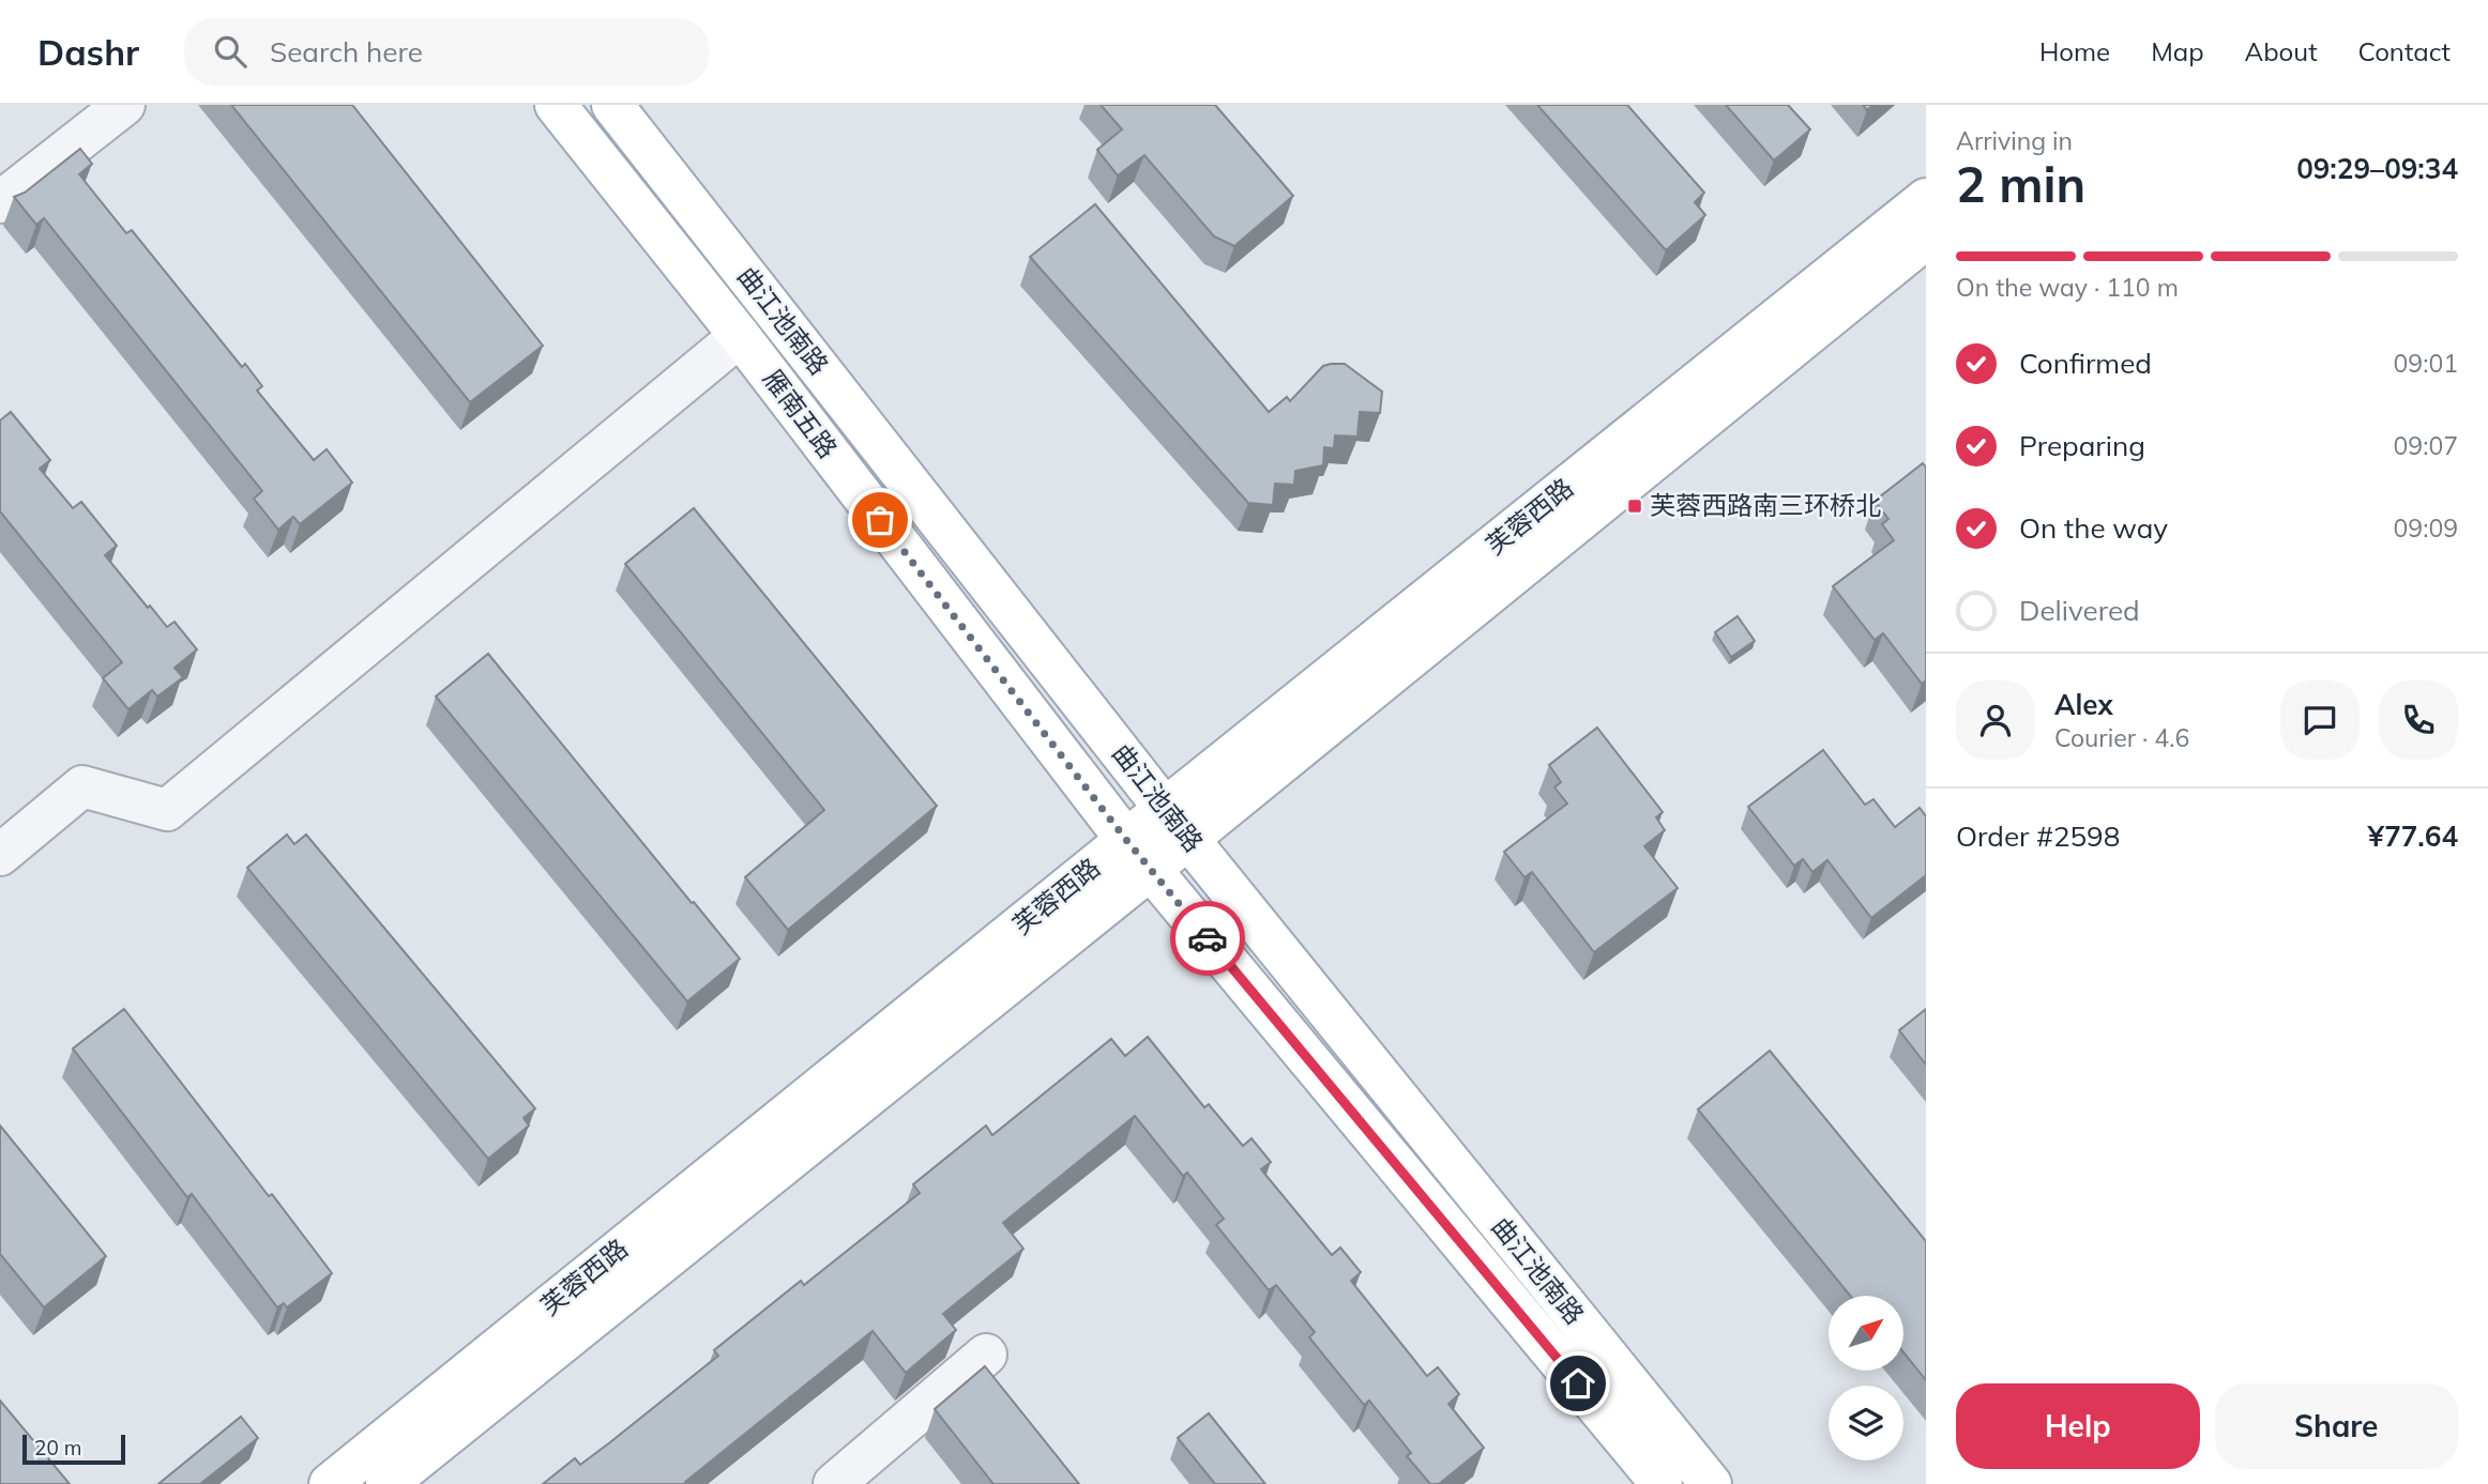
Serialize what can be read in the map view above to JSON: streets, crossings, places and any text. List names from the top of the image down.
{
  "streets": {
    "main road": ["曲江池南路", "雁南五路", "芙蓉西路"]
  },
  "crossings": [
    ["曲江池南路", "雁南五路"],
    ["曲江池南路", "芙蓉西路"],
    ["雁南五路", "芙蓉西路"]
  ],
  "places": {
    "transit": ["芙蓉西路南三环桥北"]
  },
  "scale_bar": "20 m",
  "north": "top right",
  "page": {
    "header": "Dashr",
    "search": "Search here",
    "nav": [
      "Home",
      "Map",
      "About",
      "Contact"
    ],
    "heading": ["2 min", "Arriving in", "09:29–09:34"],
    "panel": [
      "Alex",
      "Courier · 4.6",
      "Order #2598",
      "¥77.64"
    ],
    "bar": "On the way · 110 m",
    "list": [
      ["Confirmed", "09:01"],
      ["Preparing", "09:07"],
      ["On the way", "09:09"],
      "Delivered"
    ],
    "buttons": ["Help", "Share"],
    "scale": "20 m"
  }
}
